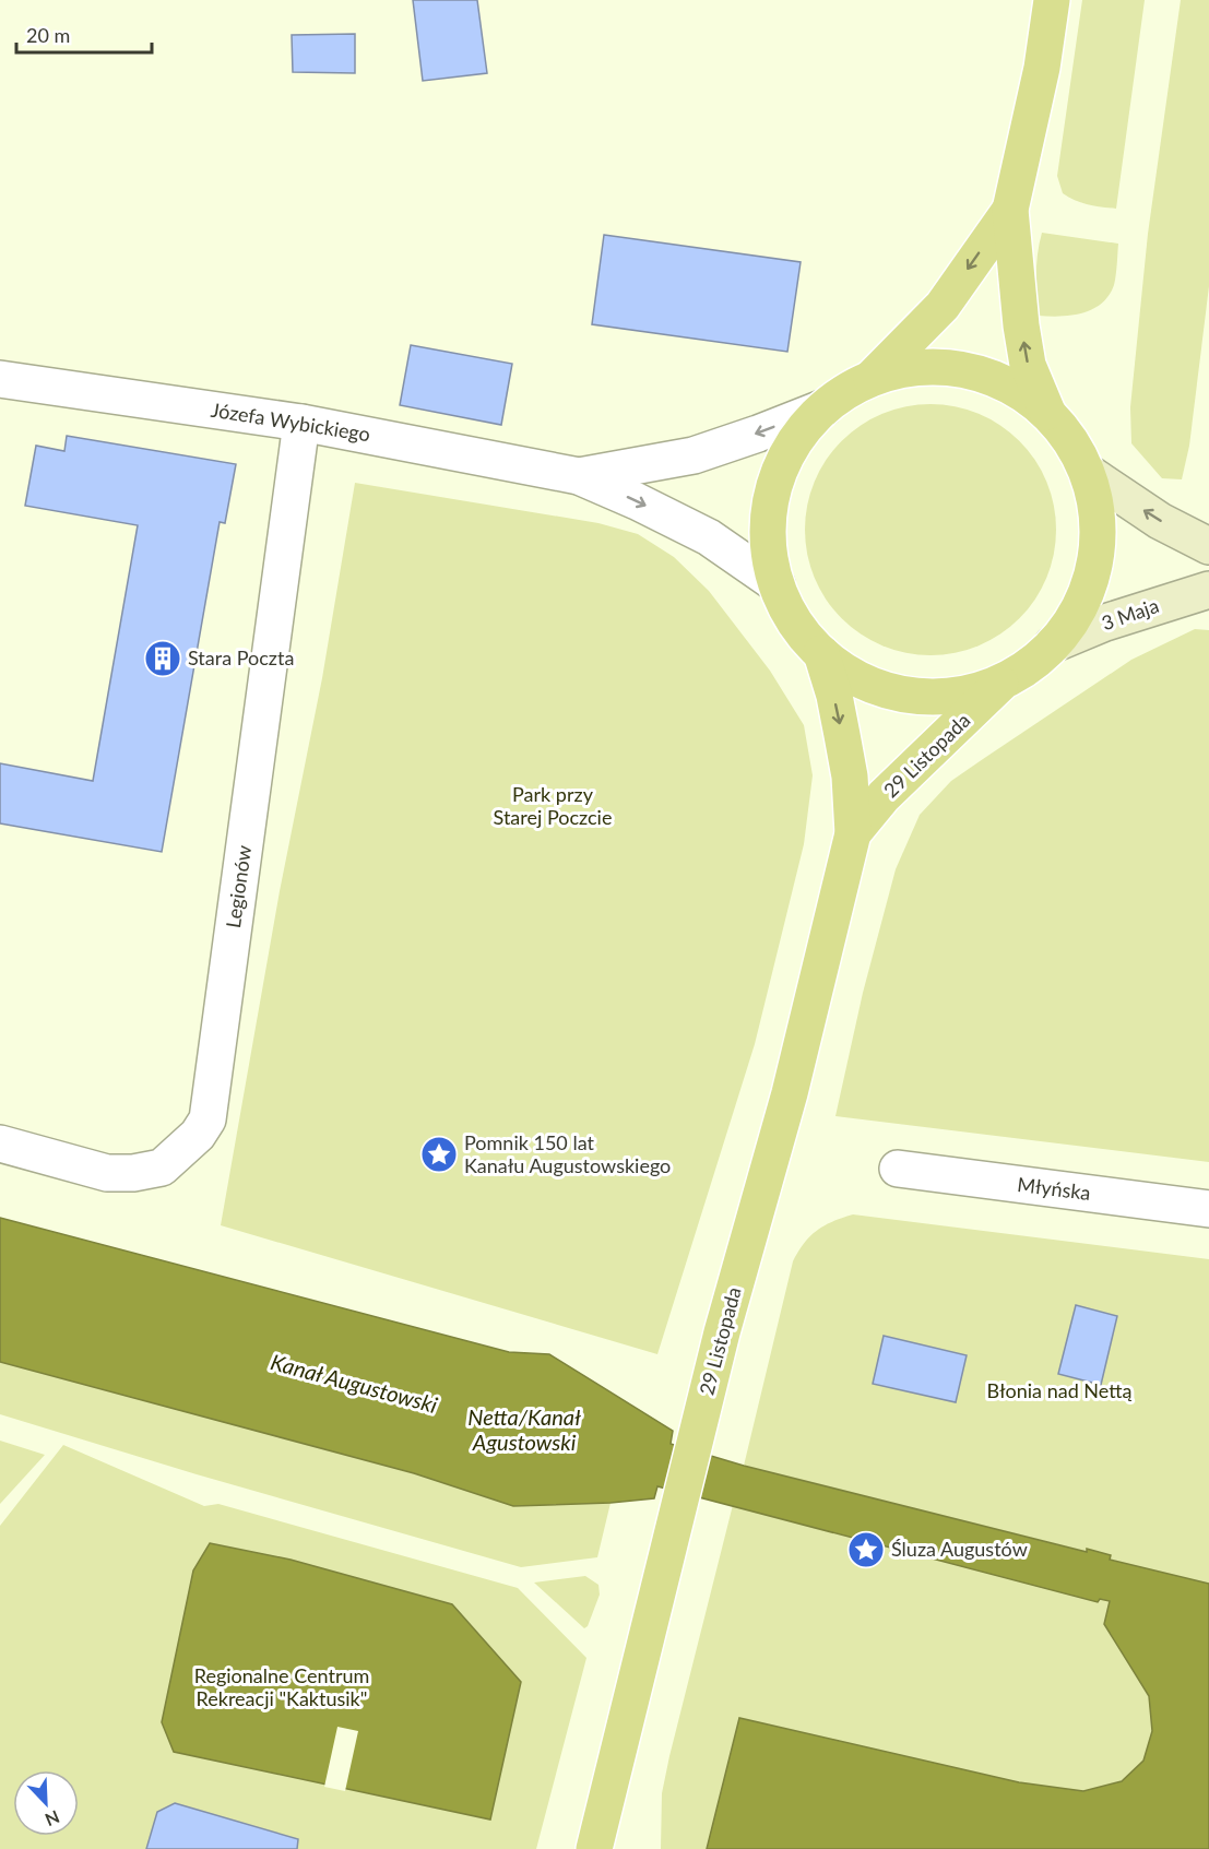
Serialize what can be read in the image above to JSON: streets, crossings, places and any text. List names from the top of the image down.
{
  "streets": {
    "main road": ["29 Listopada"],
    "street": [
      "Józefa Wybickiego",
      "3 Maja",
      "Legionów",
      "Młyńska"
    ]
  },
  "crossings": [
    ["Józefa Wybickiego", "Legionów"]
  ],
  "water": ["Kanał Augustowski", "Netta/Kanał Agustowski"],
  "parks": ["Park przy Starej Poczcie", "Błonia nad Nettą", "Regionalne Centrum Rekreacji \"Kaktusik\""],
  "places": {
    "building": ["Stara Poczta"],
    "place": ["Pomnik 150 lat Kanału Augustowskiego", "Śluza Augustów"]
  },
  "scale_bar": "20 m",
  "north": "bottom right"
}
